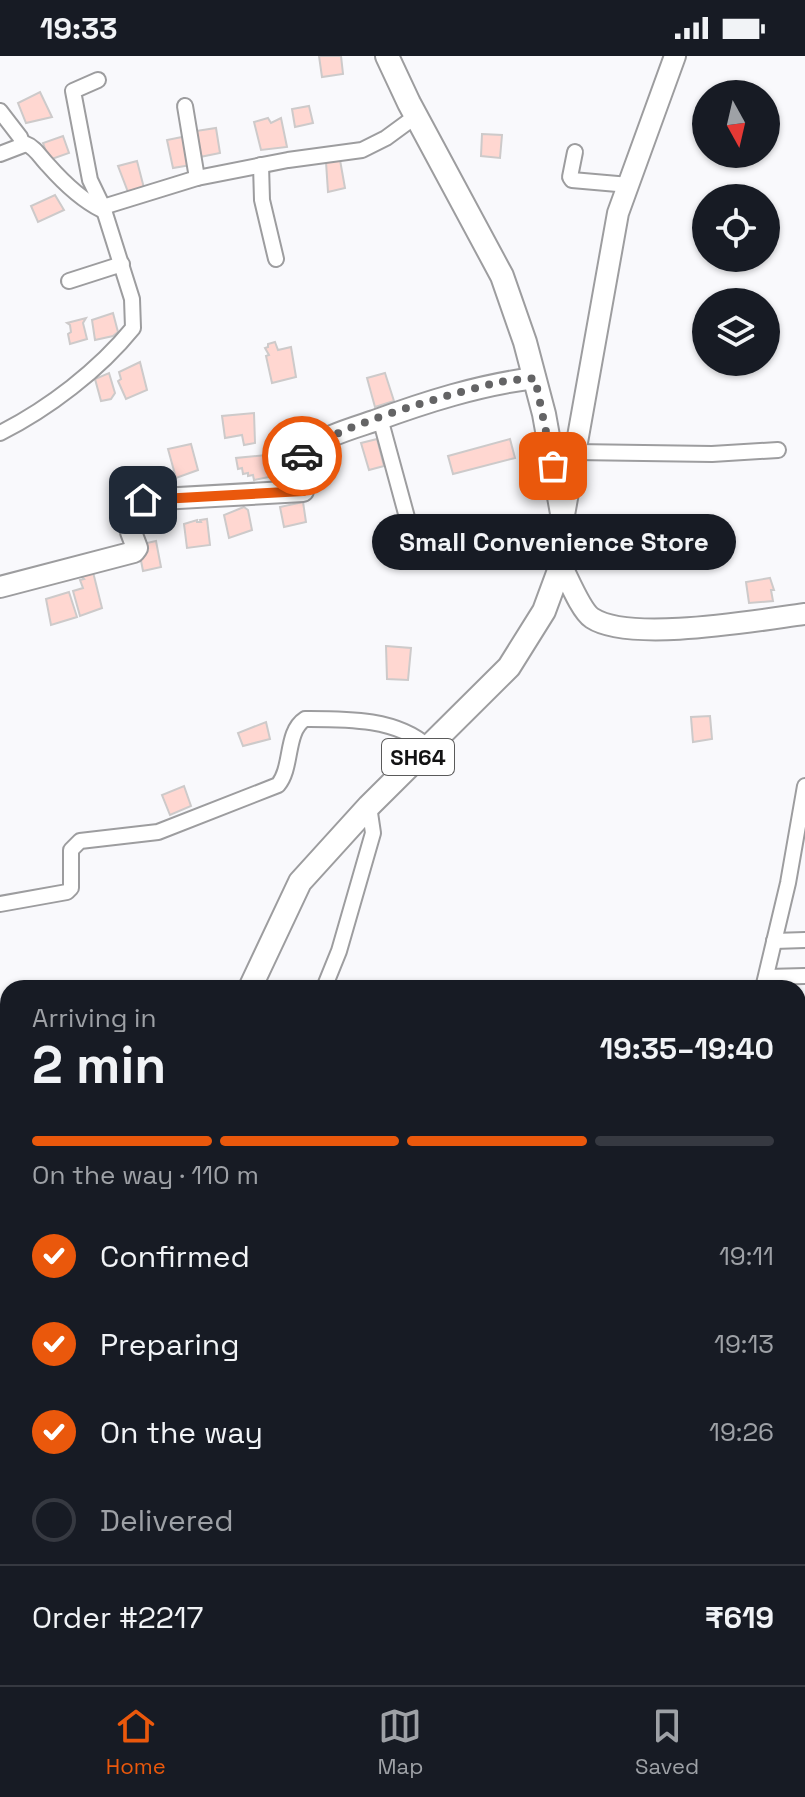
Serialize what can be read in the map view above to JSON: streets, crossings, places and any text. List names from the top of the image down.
{
  "streets": {
    "main road": ["SH64"]
  },
  "places": ["Small Convenience Store"],
  "north": "bottom",
  "page": {
    "status": "19:33",
    "bubble": "Small Convenience Store",
    "heading": ["2 min", "Arriving in", "19:35–19:40"],
    "panel": ["Order #2217", "₹619"],
    "bar": "On the way · 110 m",
    "list": [
      ["Confirmed", "19:11"],
      ["Preparing", "19:13"],
      ["On the way", "19:26"],
      "Delivered"
    ],
    "tabs": ["Home", "Map", "Saved"]
  }
}
